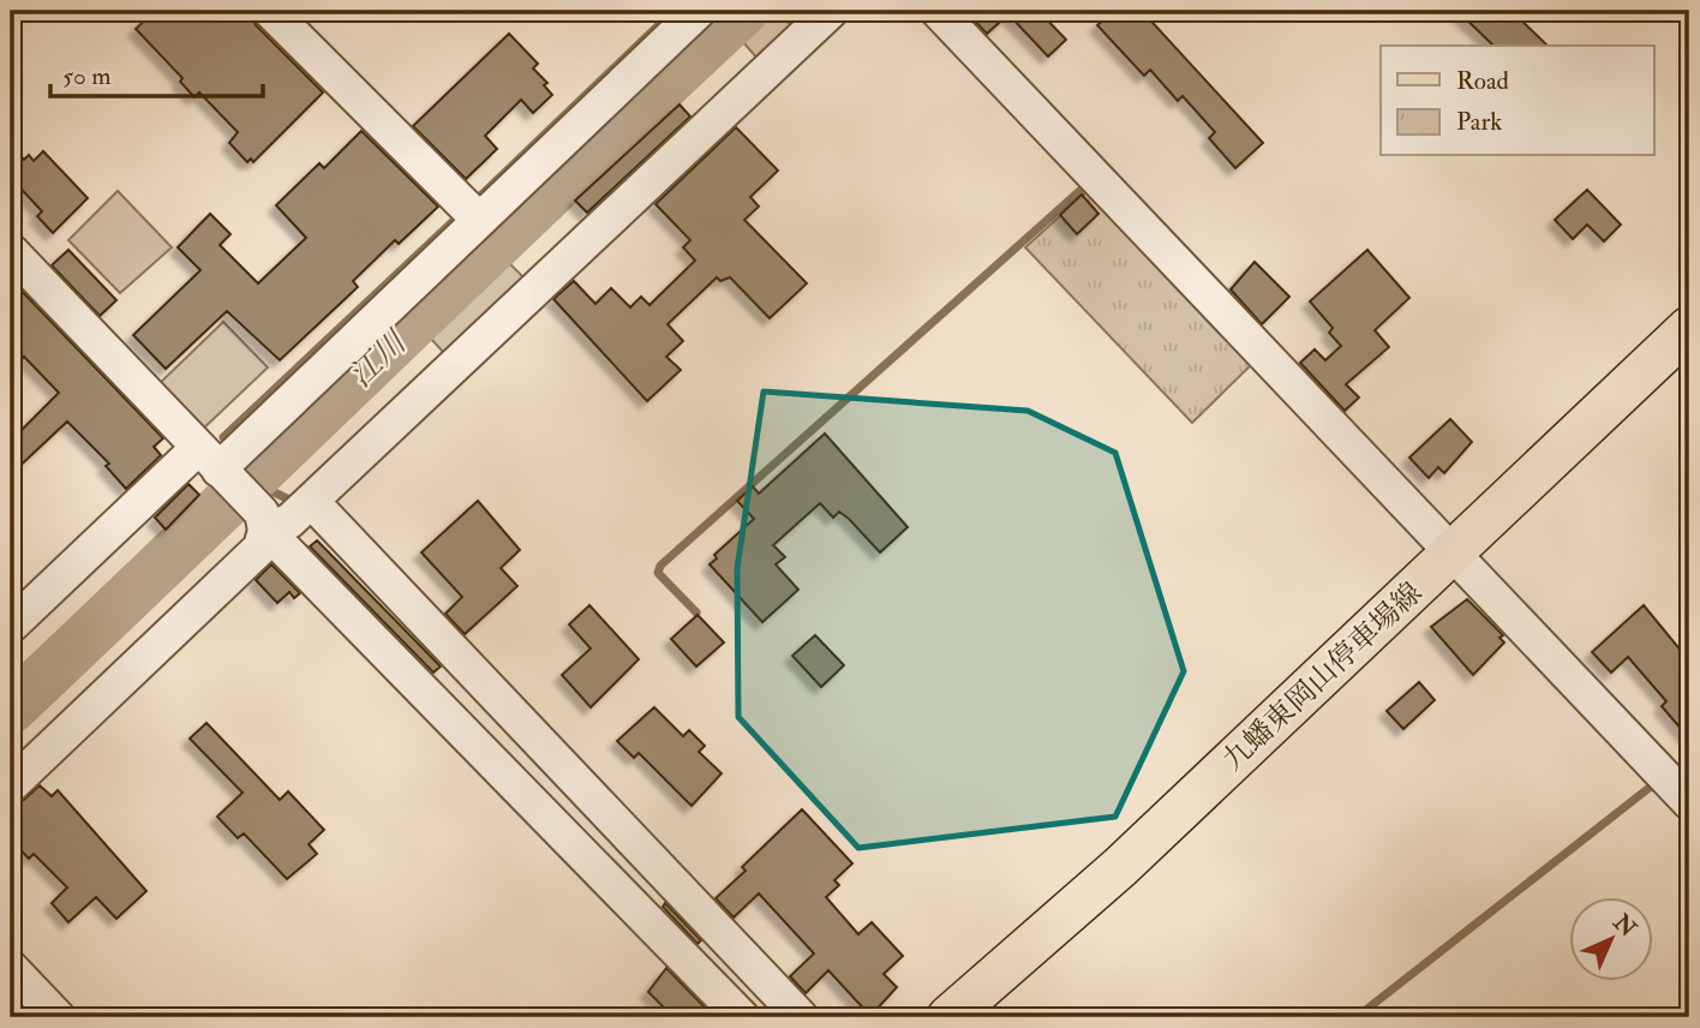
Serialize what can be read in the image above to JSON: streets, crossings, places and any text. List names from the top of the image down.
{
  "streets": {
    "main road": ["九蟠東岡山停車場線"]
  },
  "water": ["江川"],
  "legend": ["Road", "Park"],
  "scale_bar": "50 m",
  "north": "top right"
}
